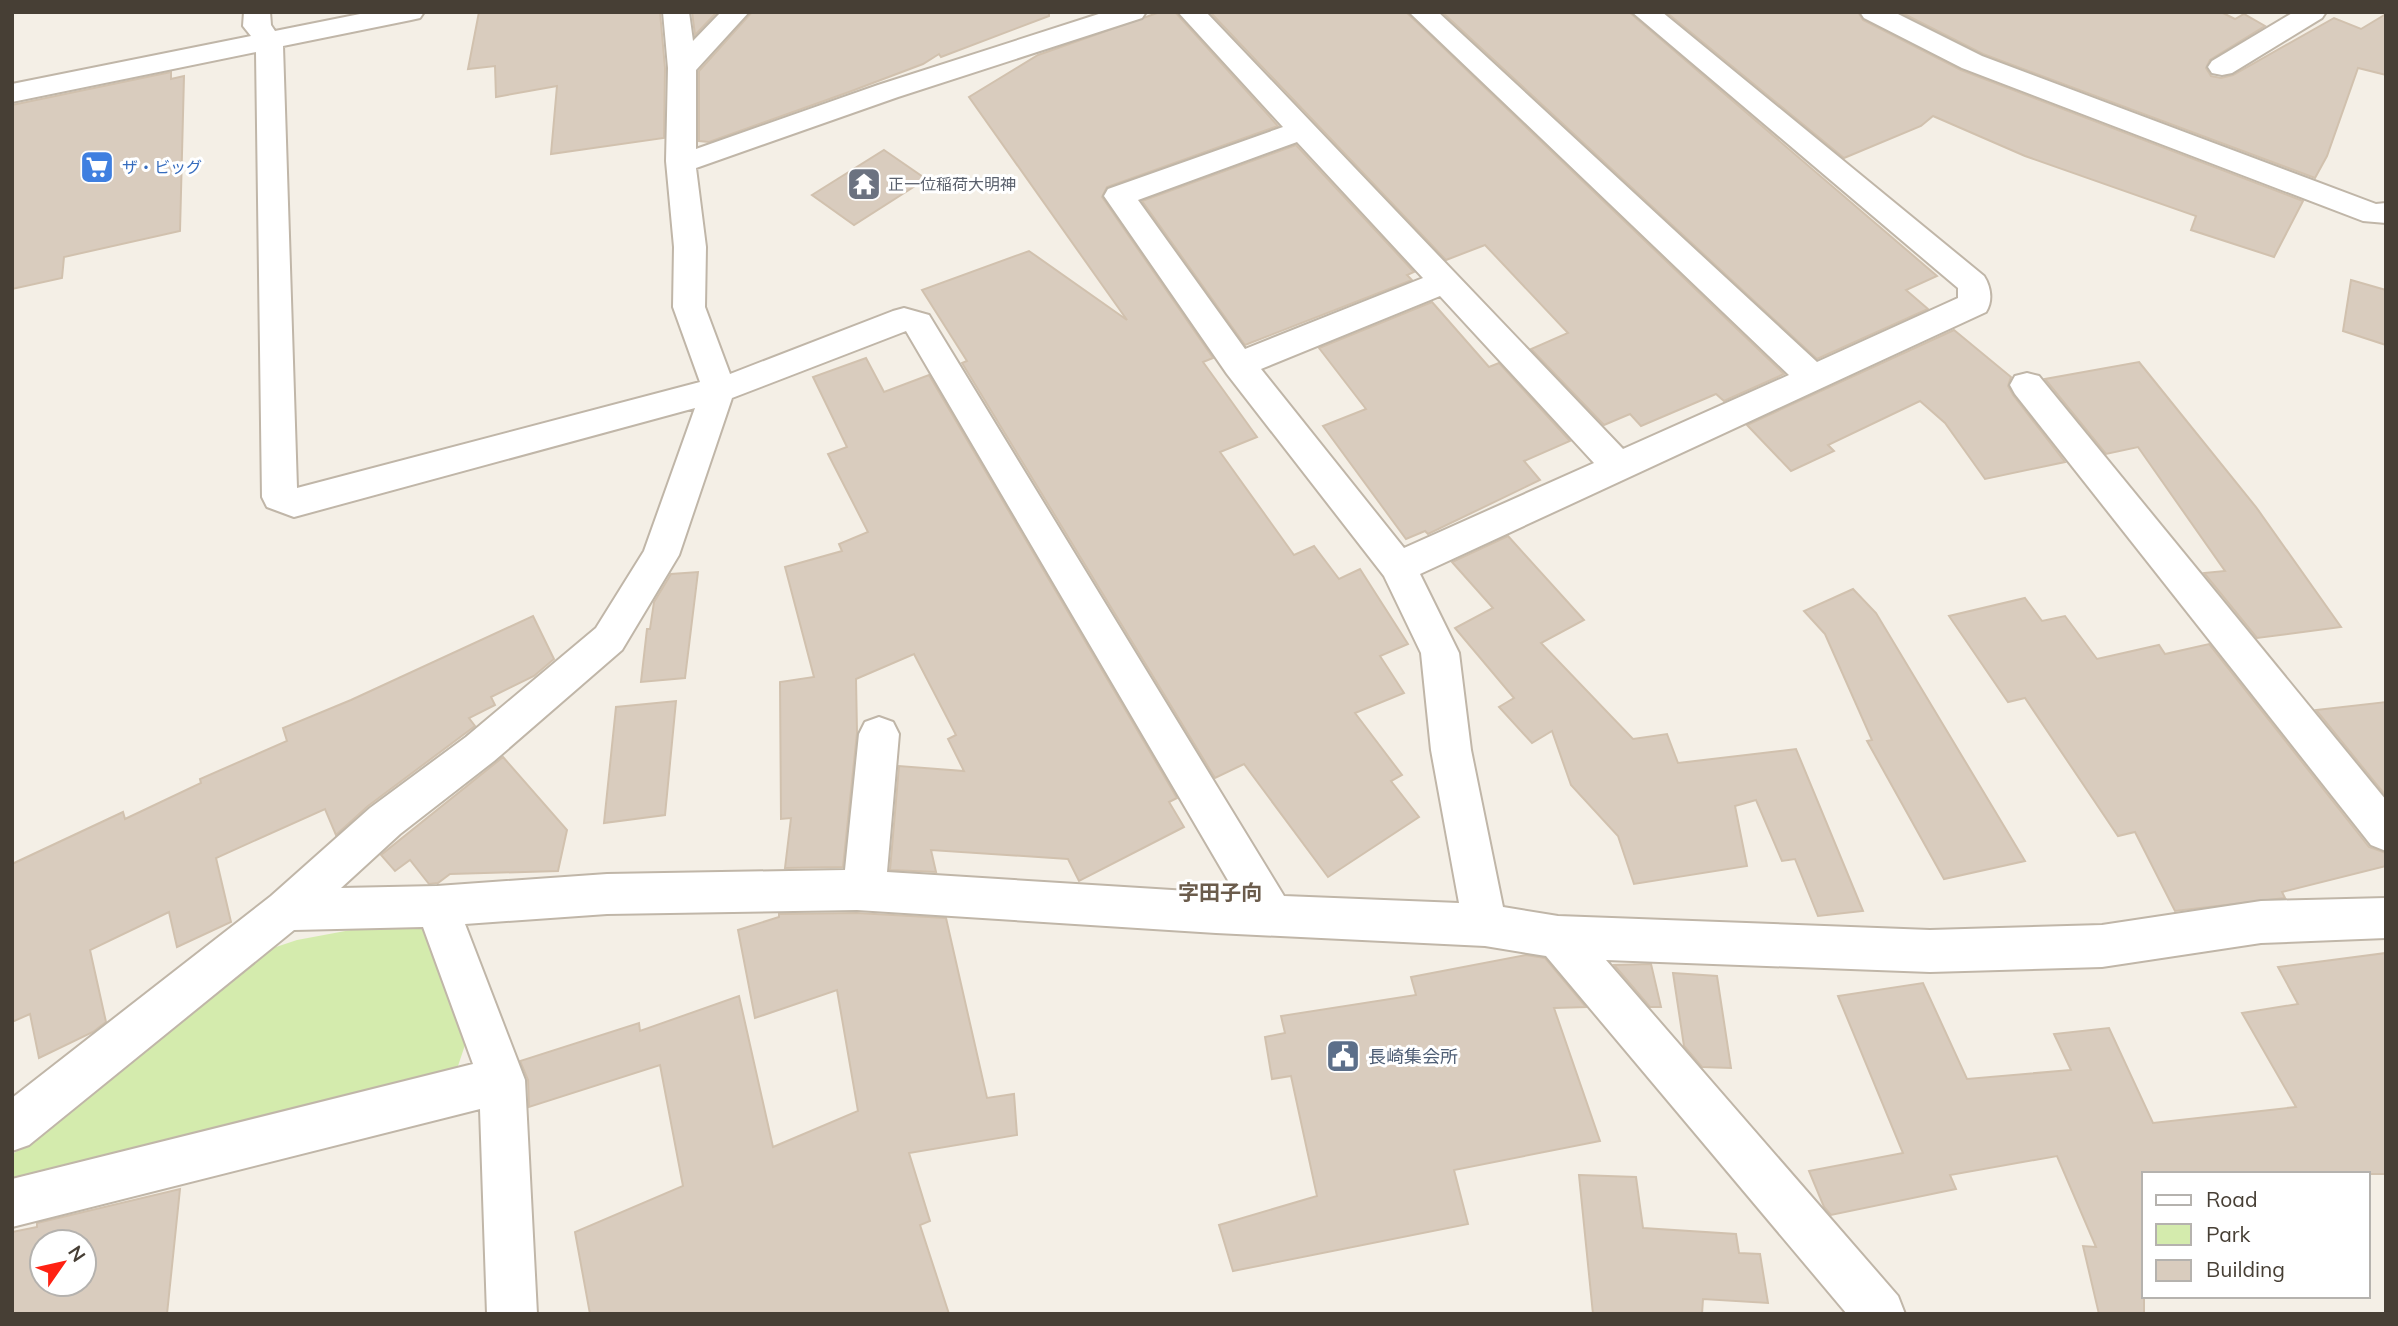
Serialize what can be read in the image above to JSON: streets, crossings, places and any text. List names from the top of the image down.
{
  "districts": ["字田子向"],
  "places": {
    "supermarket": ["ザ・ビッグ"],
    "temple": ["正一位稲荷大明神"],
    "public building": ["長崎集会所"]
  },
  "legend": ["Road", "Park", "Building"],
  "north": "top right"
}
